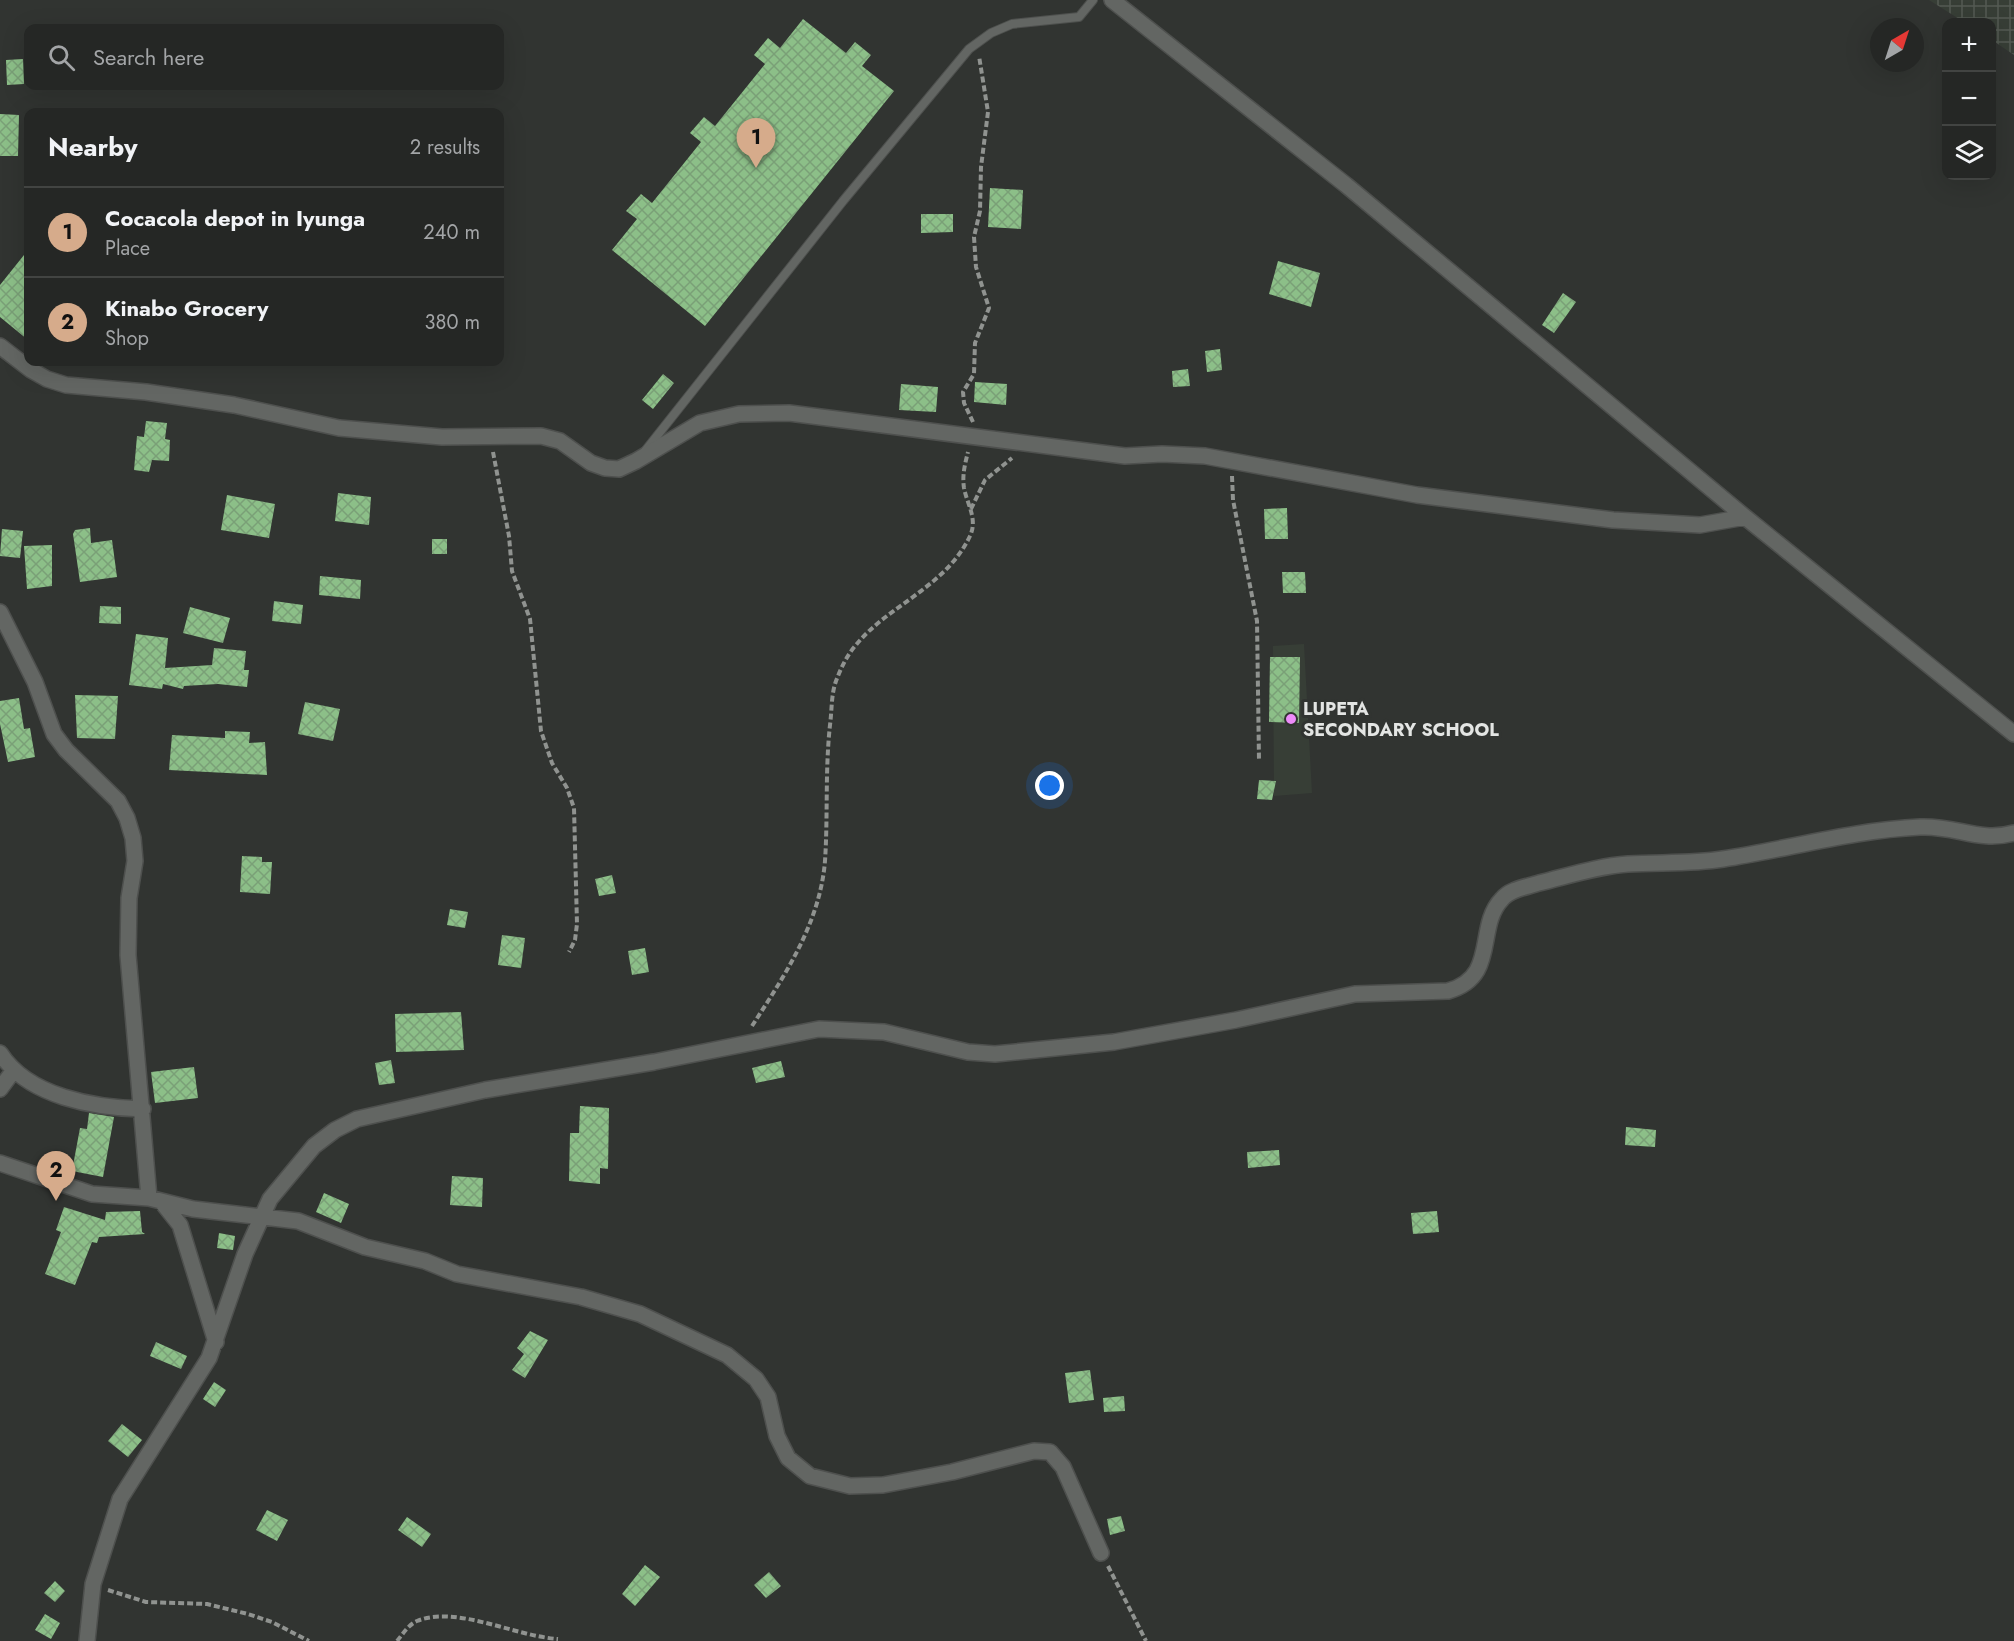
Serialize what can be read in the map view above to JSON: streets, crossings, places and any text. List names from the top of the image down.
{
  "places": ["LUPETA SECONDARY SCHOOL"],
  "north": "top right",
  "page": {
    "map_buttons": ["+", "−"],
    "search": "Search here",
    "heading": ["Nearby", "2 results"],
    "pins": ["1", "2"],
    "list": [
      {
        "mark": "1",
        "name": "Cocacola depot in Iyunga",
        "note": "Place",
        "value": "240 m"
      },
      {
        "mark": "2",
        "name": "Kinabo Grocery",
        "note": "Shop",
        "value": "380 m"
      }
    ]
  }
}
